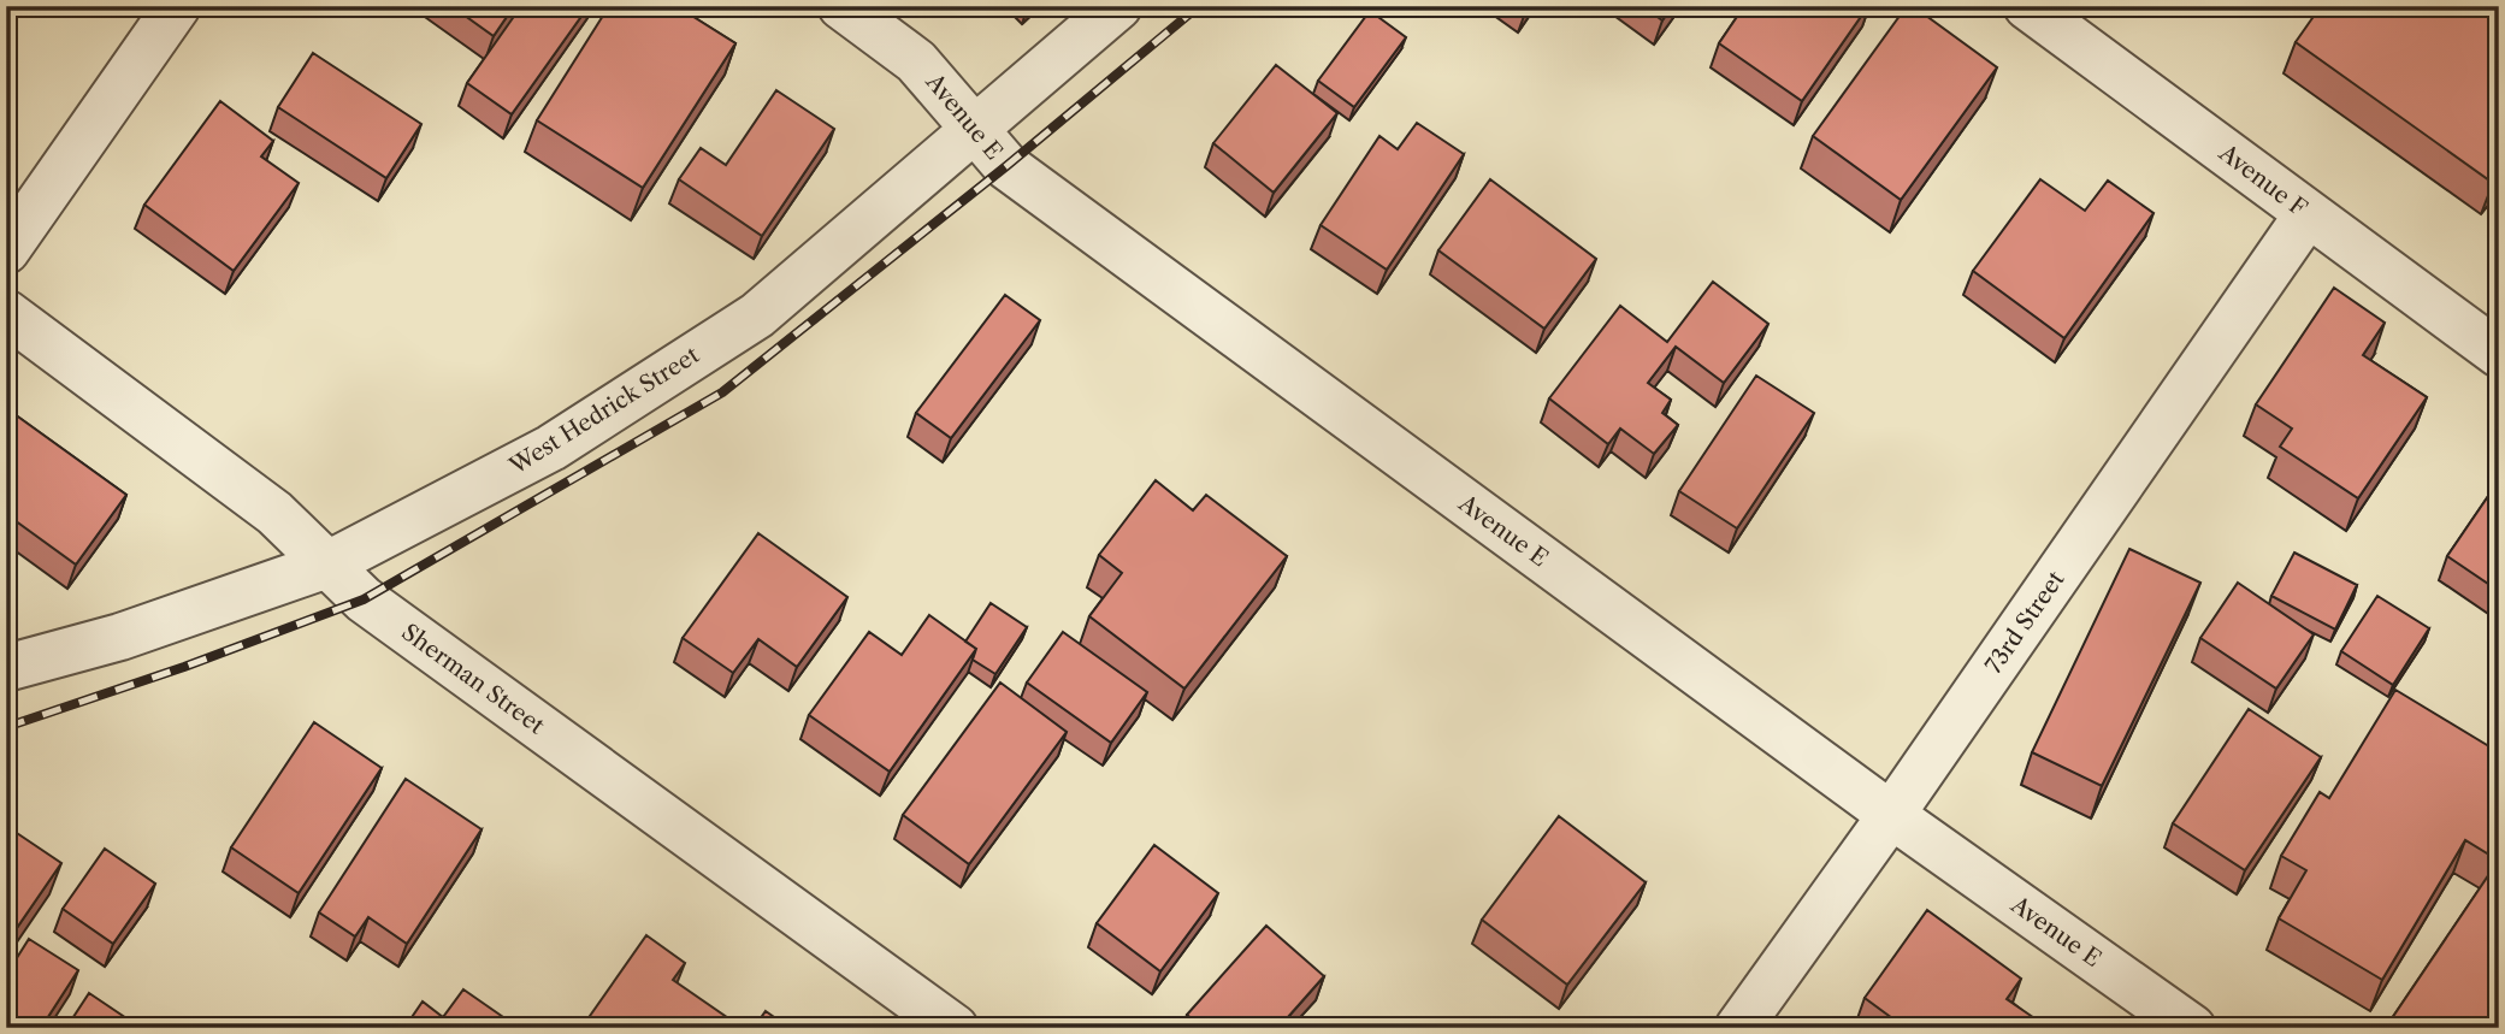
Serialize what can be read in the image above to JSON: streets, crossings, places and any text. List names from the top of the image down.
{
  "streets": {
    "street": [
      "Avenue E",
      "Avenue F",
      "West Hedrick Street",
      "73rd Street",
      "Sherman Street"
    ]
  },
  "crossings": [
    ["Avenue E", "West Hedrick Street"],
    ["Avenue E", "73rd Street"],
    ["Avenue F", "73rd Street"],
    ["West Hedrick Street", "Sherman Street"]
  ]
}
